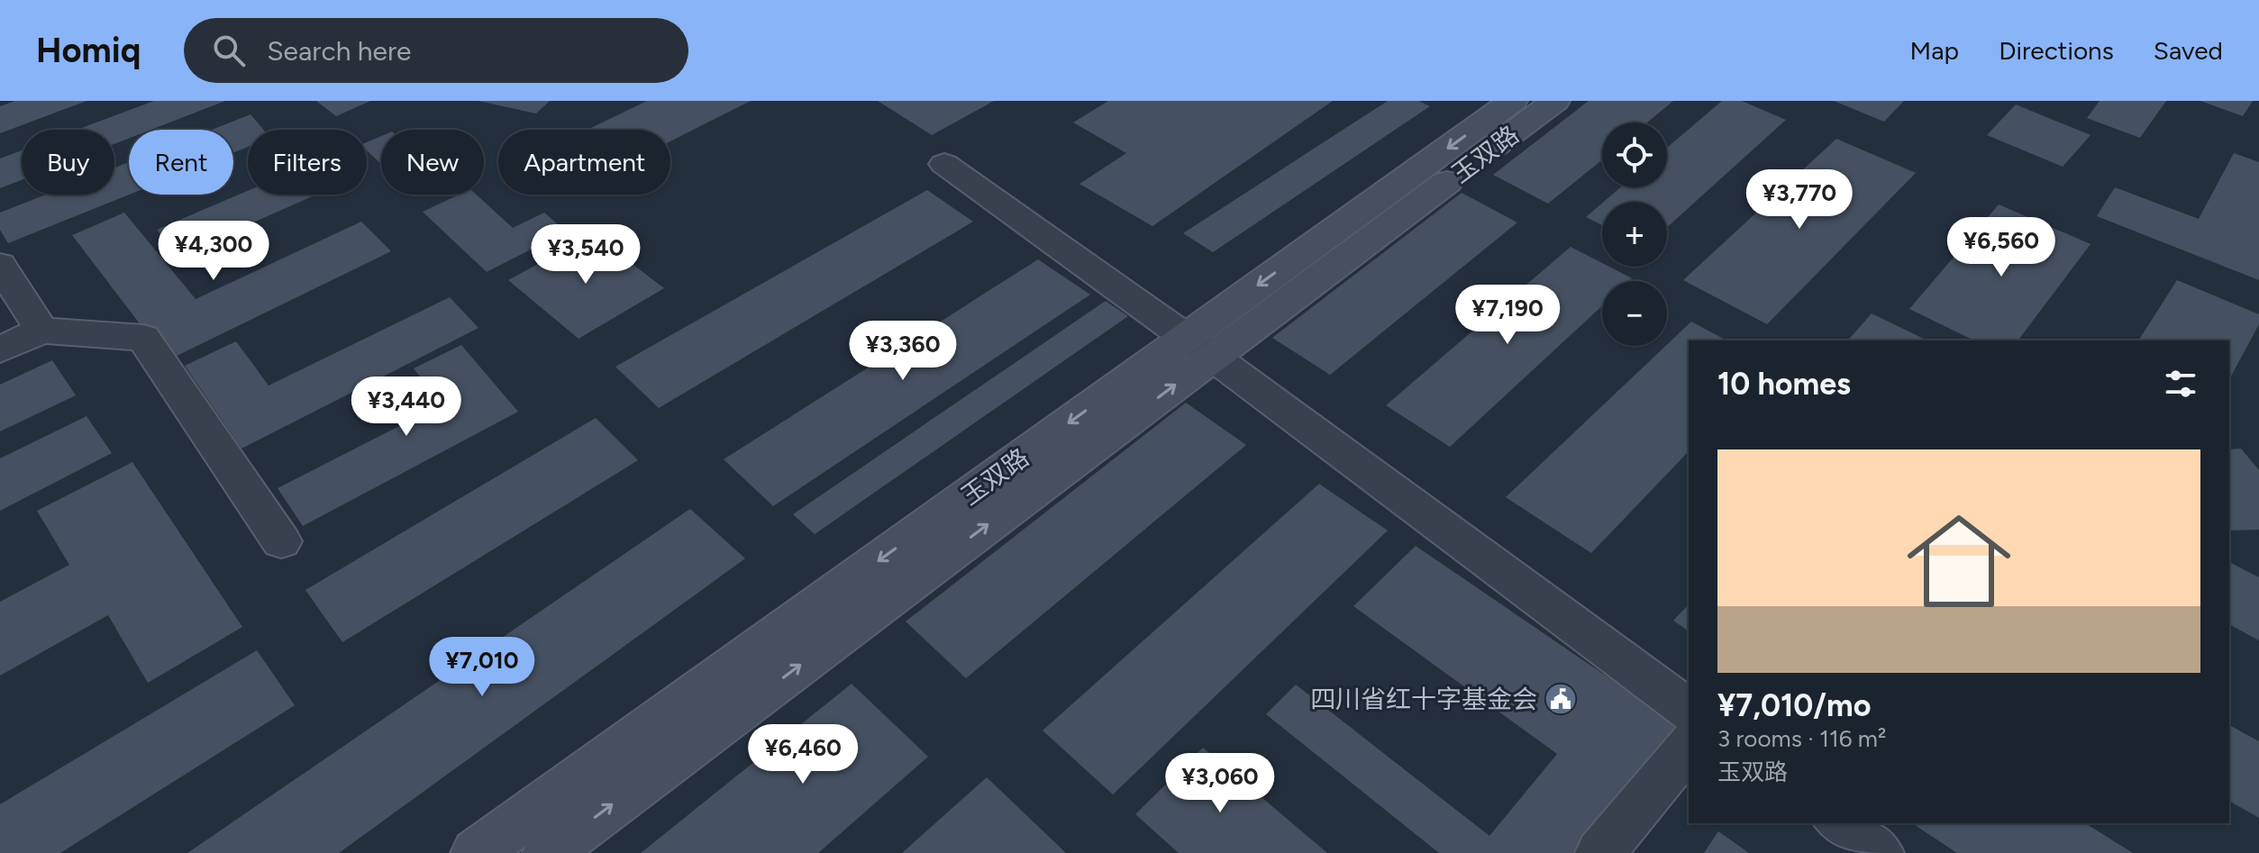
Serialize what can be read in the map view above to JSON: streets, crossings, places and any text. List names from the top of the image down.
{
  "streets": {
    "main road": ["玉双路"]
  },
  "places": {
    "public building": ["四川省红十字基金会"]
  },
  "page": {
    "header": "Homiq",
    "search": "Search here",
    "nav": ["Map", "Directions", "Saved"],
    "map_buttons": ["+", "−"],
    "chip": [
      "Buy",
      "Rent",
      "Filters",
      "New",
      "Apartment"
    ],
    "price": [
      "¥3,770",
      "¥6,560",
      "¥4,300",
      "¥3,540",
      "¥7,190",
      "¥3,360",
      "¥3,440",
      "¥7,010",
      "¥6,460",
      "¥3,060"
    ],
    "heading": "10 homes",
    "list": [
      {
        "name": "¥7,010/mo",
        "note": "3 rooms · 116 m² · 玉双路"
      }
    ]
  }
}
